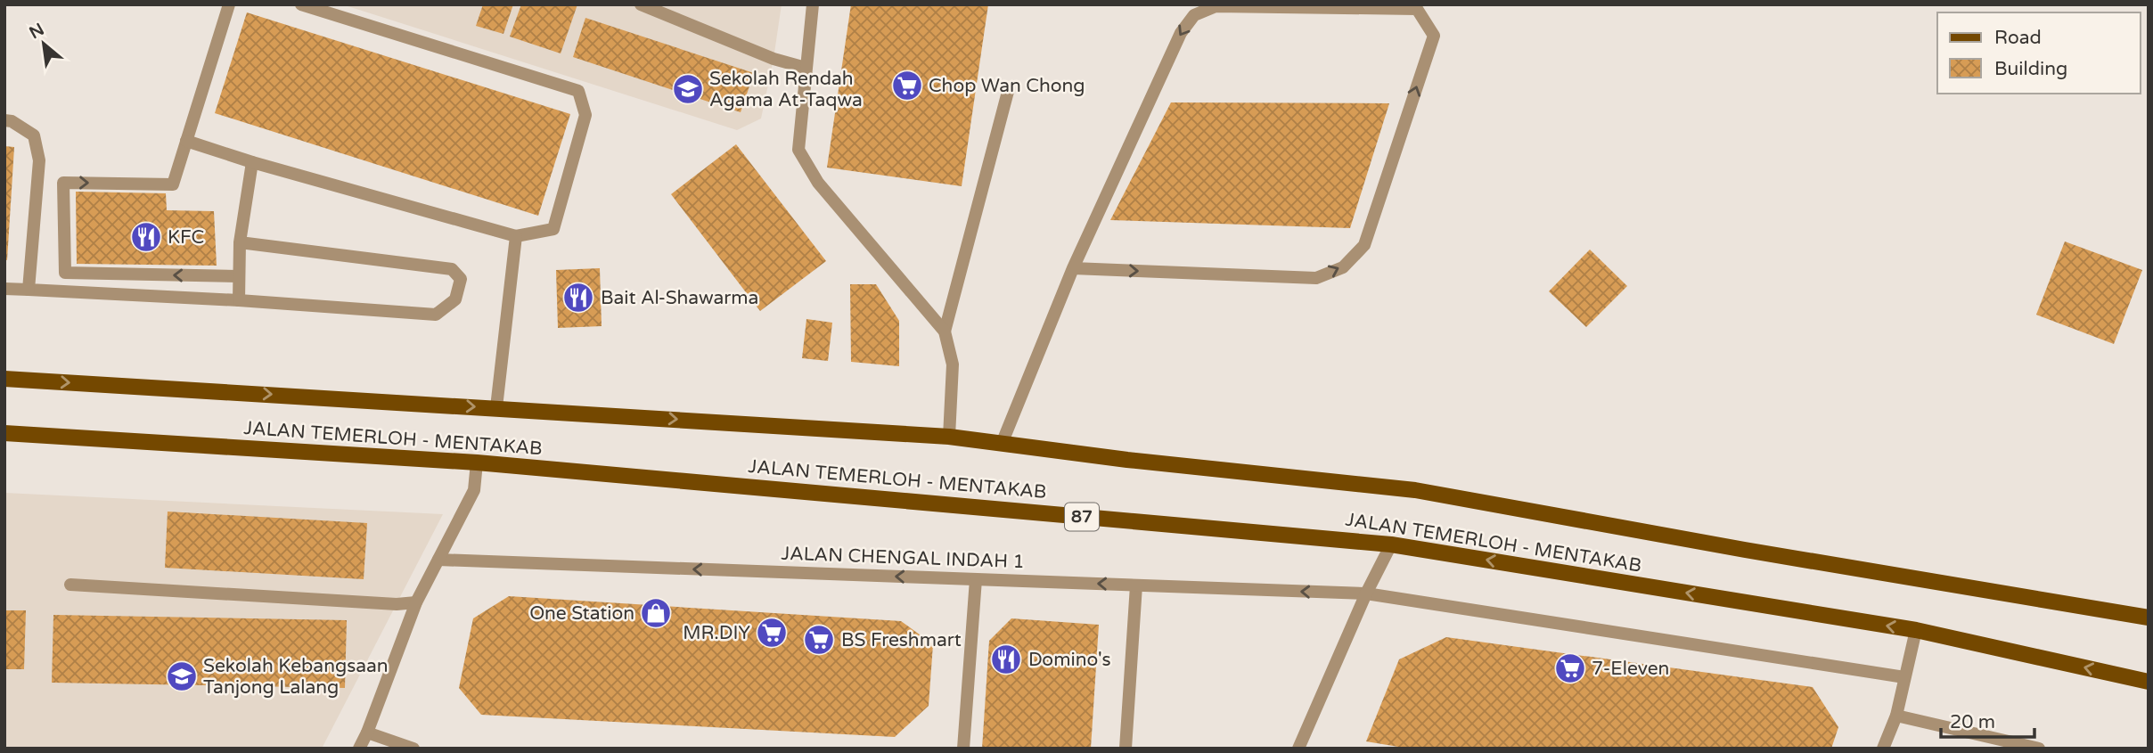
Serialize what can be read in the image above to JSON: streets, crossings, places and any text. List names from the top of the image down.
{
  "streets": {
    "main road": ["JALAN TEMERLOH - MENTAKAB", "87"],
    "street": ["JALAN CHENGAL INDAH 1"]
  },
  "one_way": ["JALAN CHENGAL INDAH 1"],
  "places": {
    "supermarket": [
      "Chop Wan Chong",
      "MR.DIY",
      "BS Freshmart",
      "7-Eleven"
    ],
    "school or university": ["Sekolah Rendah Agama At-Taqwa", "Sekolah Kebangsaan Tanjong Lalang"],
    "restaurant": ["KFC", "Bait Al-Shawarma", "Domino's"],
    "shop": ["One Station"]
  },
  "legend": ["Road", "Building"],
  "scale_bar": "20 m",
  "north": "top left"
}
